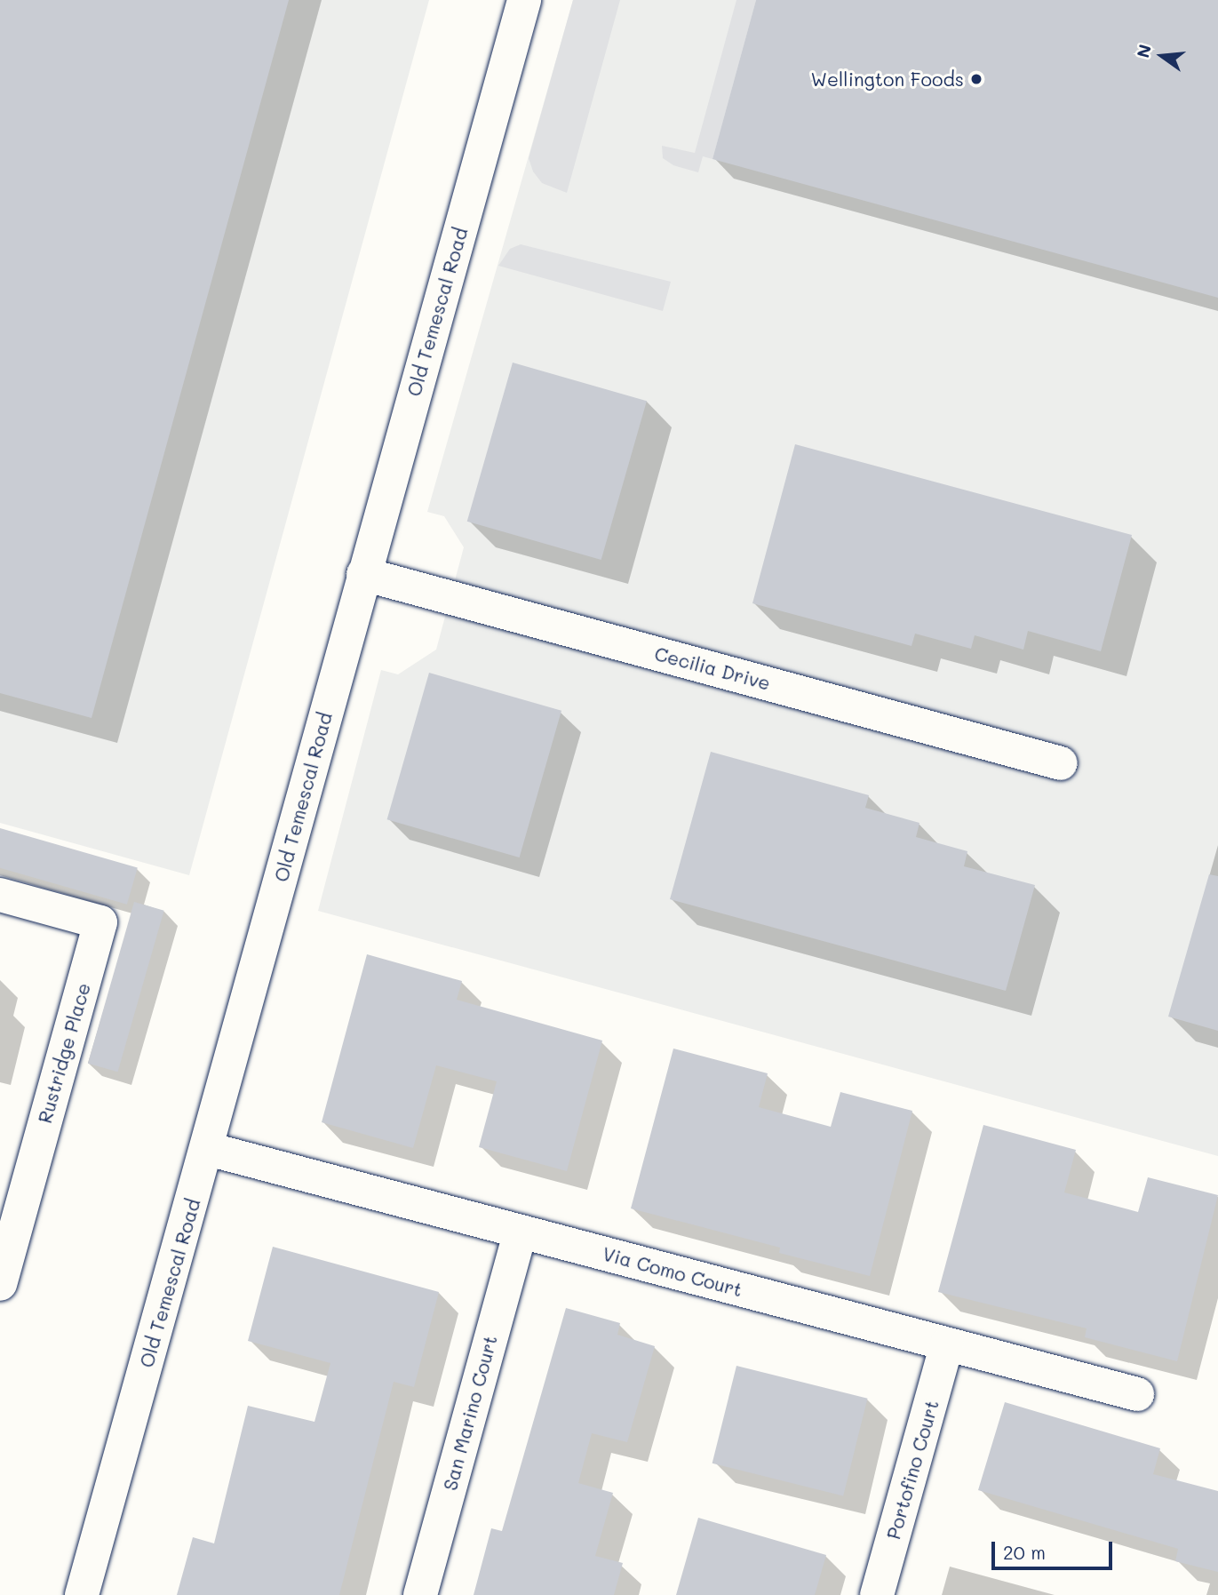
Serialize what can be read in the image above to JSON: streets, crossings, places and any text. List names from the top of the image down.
{
  "streets": {
    "street": [
      "Old Temescal Road",
      "Cecilia Drive",
      "Rustridge Place",
      "Via Como Court",
      "San Marino Court",
      "Portofino Court"
    ]
  },
  "crossings": [
    ["Old Temescal Road", "Cecilia Drive"],
    ["Old Temescal Road", "Via Como Court"],
    ["Via Como Court", "San Marino Court"],
    ["Via Como Court", "Portofino Court"]
  ],
  "places": ["Wellington Foods"],
  "scale_bar": "20 m",
  "north": "left"
}
